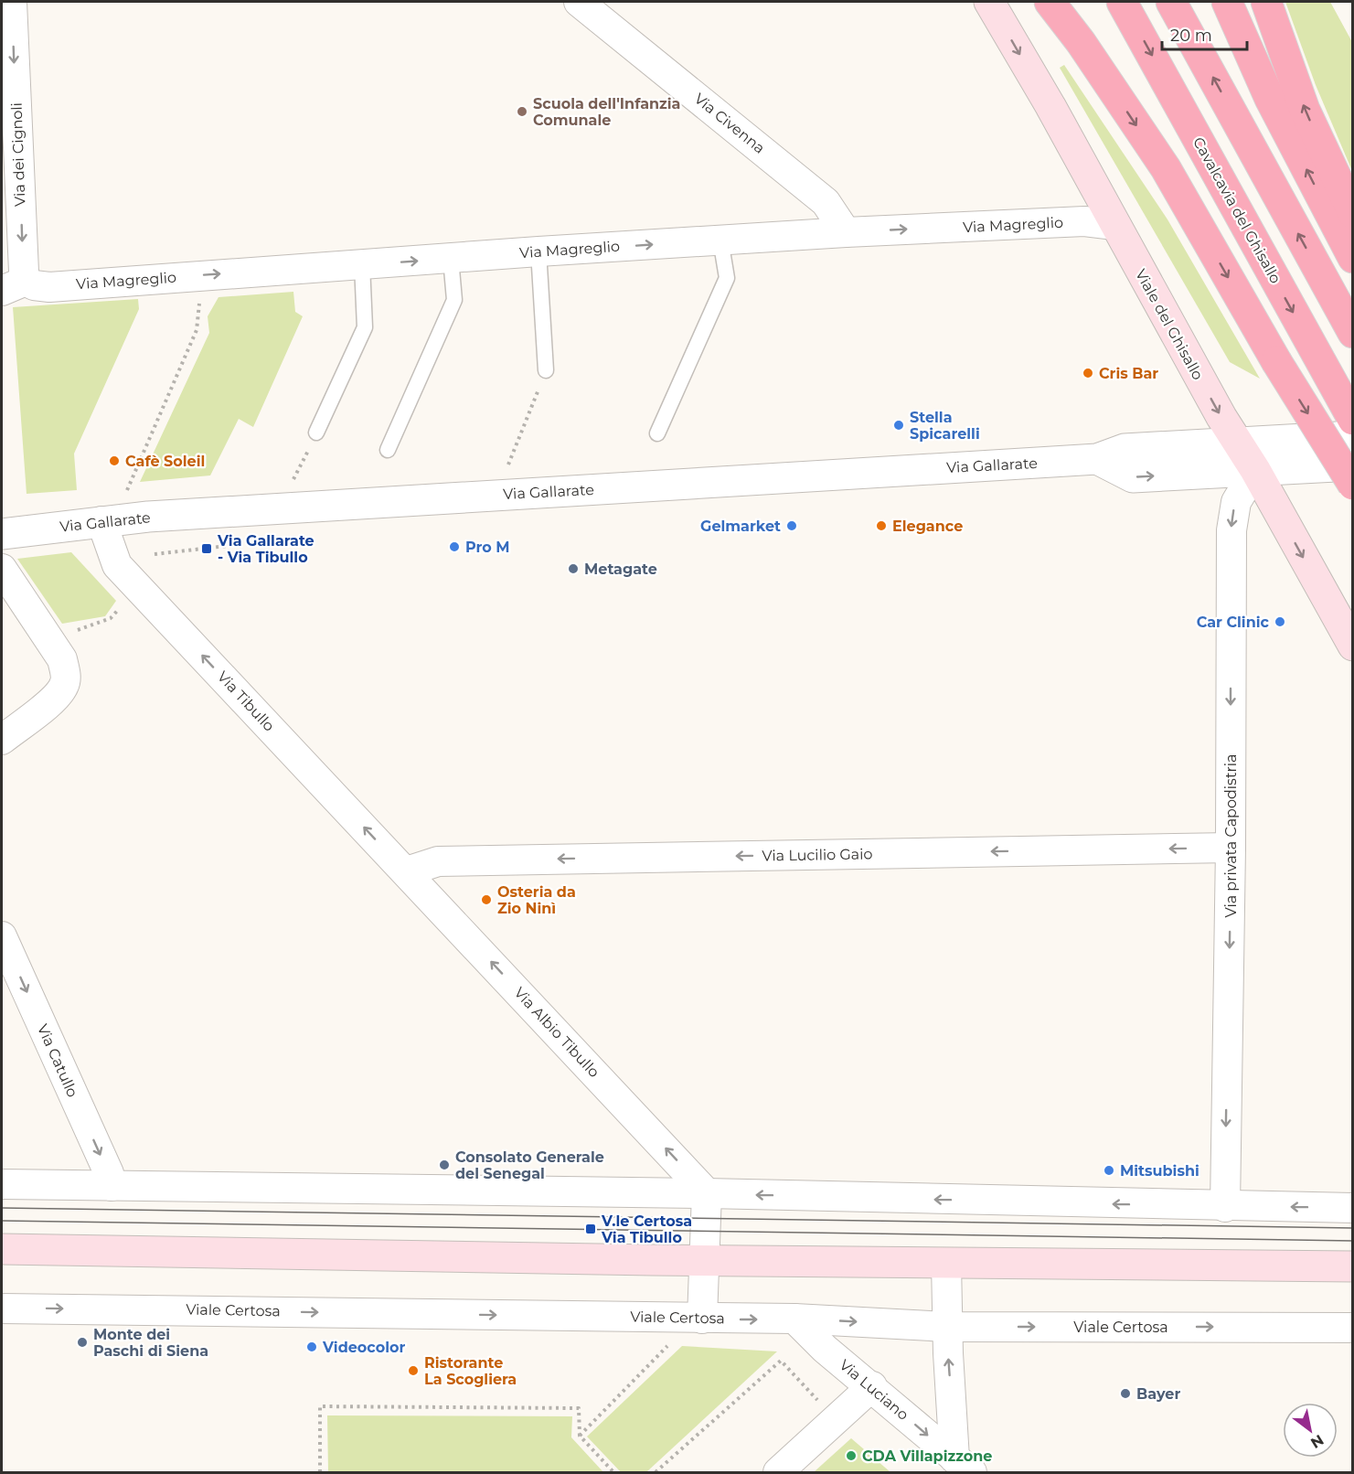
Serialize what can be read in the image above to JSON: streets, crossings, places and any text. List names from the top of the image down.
{
  "streets": {
    "highway": ["Cavalcavia del Ghisallo"],
    "main road": ["Viale del Ghisallo"],
    "street": [
      "Via Civenna",
      "Via dei Cignoli",
      "Via Magreglio",
      "Via Gallarate",
      "Via Tibullo",
      "Via privata Capodistria",
      "Via Lucilio Gaio",
      "Via Albio Tibullo",
      "Via Catullo",
      "Viale Certosa",
      "Via Luciano"
    ]
  },
  "crossings": [
    ["Via Civenna", "Via Magreglio"],
    ["Via dei Cignoli", "Via Magreglio"],
    ["Via Magreglio", "Viale del Ghisallo"],
    ["Viale del Ghisallo", "Via Gallarate"],
    ["Viale del Ghisallo", "Via privata Capodistria"],
    ["Via Gallarate", "Via Tibullo"],
    ["Via Tibullo", "Via Lucilio Gaio"],
    ["Via Tibullo", "Via Albio Tibullo"],
    ["Via privata Capodistria", "Via Lucilio Gaio"],
    ["Via Lucilio Gaio", "Via Albio Tibullo"],
    ["Viale Certosa", "Via Luciano"]
  ],
  "one_way": [
    "Via dei Cignoli",
    "Via Magreglio",
    "Viale del Ghisallo",
    "Via Tibullo",
    "Via privata Capodistria",
    "Via Lucilio Gaio",
    "Via Albio Tibullo",
    "Via Catullo"
  ],
  "places": {
    "other": [
      "Scuola dell'Infanzia Comunale",
      "Cris Bar",
      "Stella Spicarelli",
      "Cafè Soleil",
      "Gelmarket",
      "Elegance",
      "Pro M",
      "Metagate",
      "Car Clinic",
      "Osteria da Zio Ninì",
      "Consolato Generale del Senegal",
      "Mitsubishi",
      "Monte dei Paschi di Siena",
      "Videocolor",
      "Ristorante La Scogliera",
      "Bayer",
      "CDA Villapizzone"
    ],
    "transit": ["Via Gallarate - Via Tibullo", "V.le Certosa Via Tibullo"]
  },
  "scale_bar": "20 m",
  "north": "bottom right"
}
